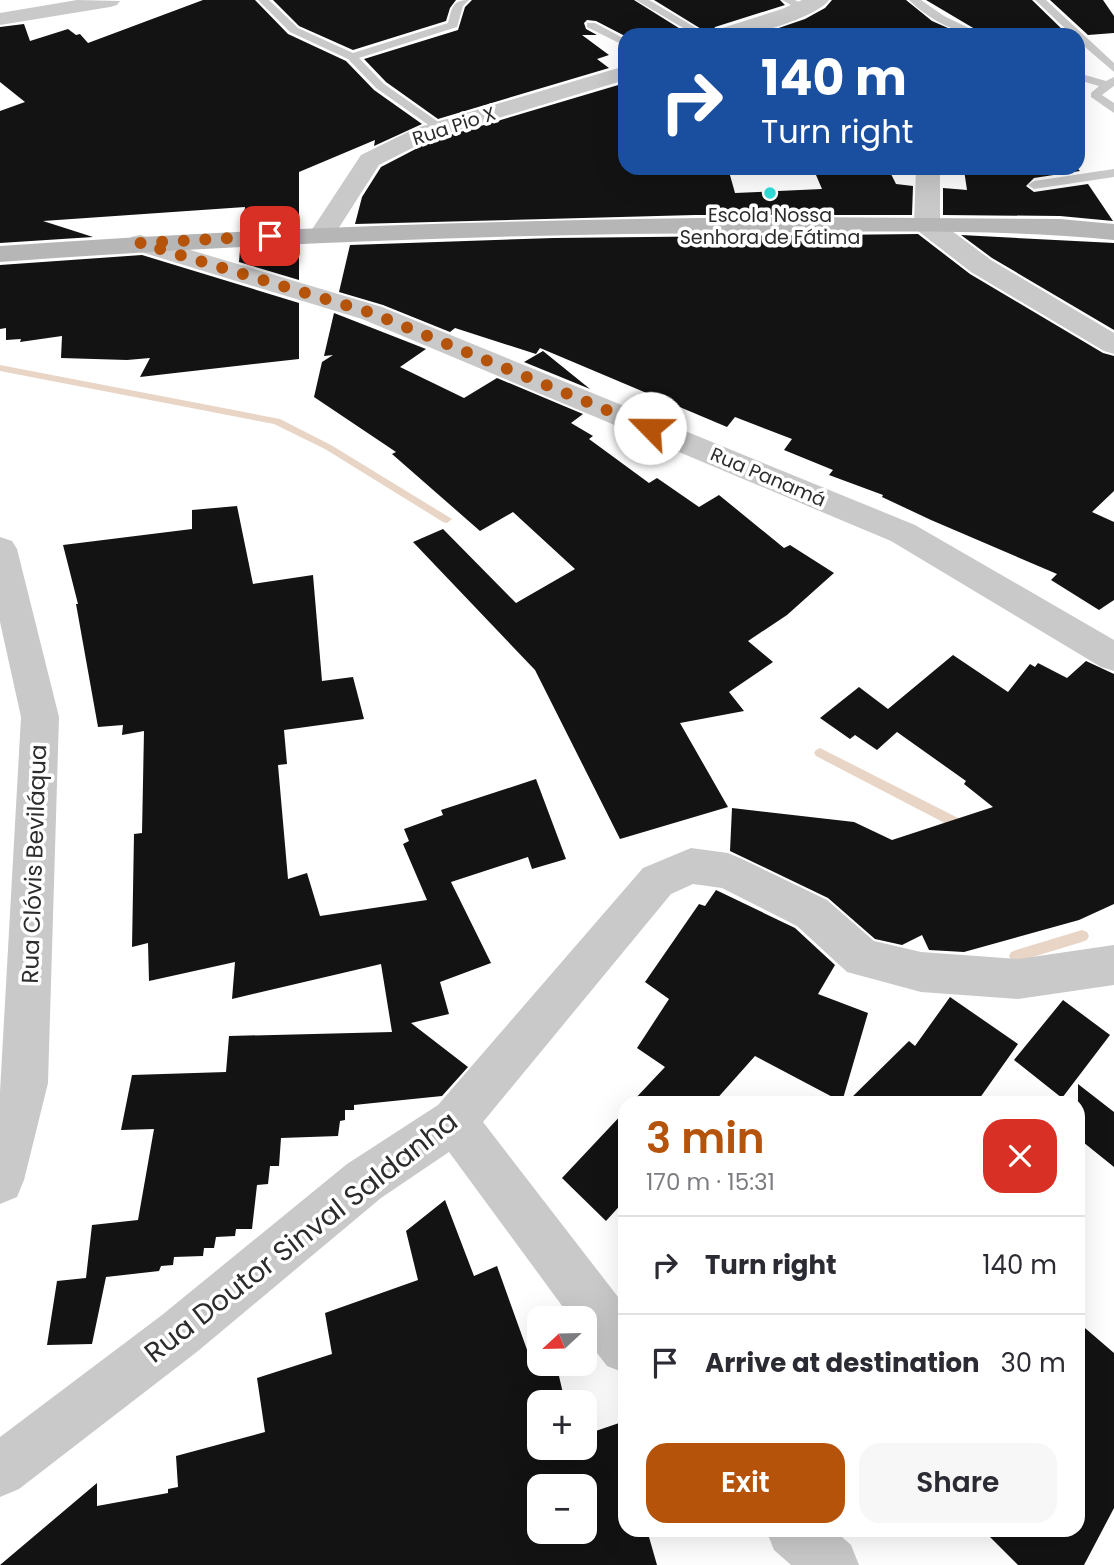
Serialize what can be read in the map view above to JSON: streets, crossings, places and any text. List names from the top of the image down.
{
  "streets": {
    "street": [
      "Rua Pio X",
      "Rua Panamá",
      "Rua Clóvis Beviláqua",
      "Rua Doutor Sinval Saldanha"
    ]
  },
  "places": ["Escola Nossa Senhora de Fátima"],
  "north": "left",
  "page": {
    "turn": ["140 m", "Turn right"],
    "heading": ["3 min", "170 m · 15:31"],
    "list": [
      {
        "name": "Turn right",
        "value": "140 m"
      },
      {
        "name": "Arrive at destination",
        "value": "30 m"
      }
    ],
    "map_buttons": ["+", "−"],
    "buttons": ["Exit", "Share"]
  }
}
